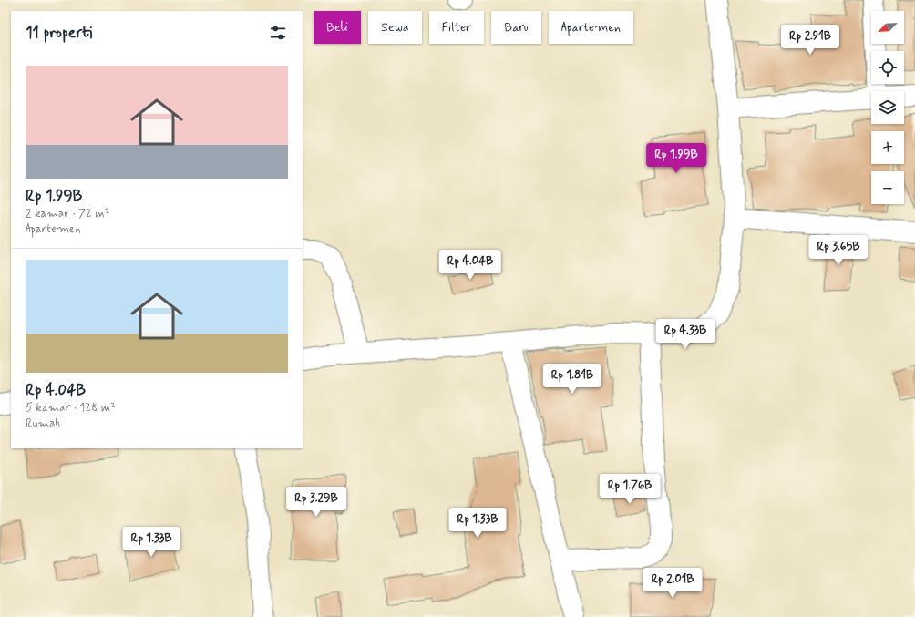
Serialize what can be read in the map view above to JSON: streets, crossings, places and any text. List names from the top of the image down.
{
  "north": "bottom left",
  "page": {
    "map_buttons": ["+", "−"],
    "chip": [
      "Beli",
      "Sewa",
      "Filter",
      "Baru",
      "Apartemen"
    ],
    "heading": "11 properti",
    "price": [
      "Rp 2.91B",
      "Rp 1.99B",
      "Rp 3.65B",
      "Rp 4.04B",
      "Rp 4.33B",
      "Rp 1.81B",
      "Rp 1.76B",
      "Rp 3.29B",
      "Rp 1.33B",
      "Rp 1.33B",
      "Rp 2.01B"
    ],
    "list": [
      {
        "name": "Rp 1.99B",
        "note": "2 kamar · 72 m² · Apartemen"
      },
      {
        "name": "Rp 4.04B",
        "note": "5 kamar · 128 m² · Rumah"
      }
    ]
  }
}
